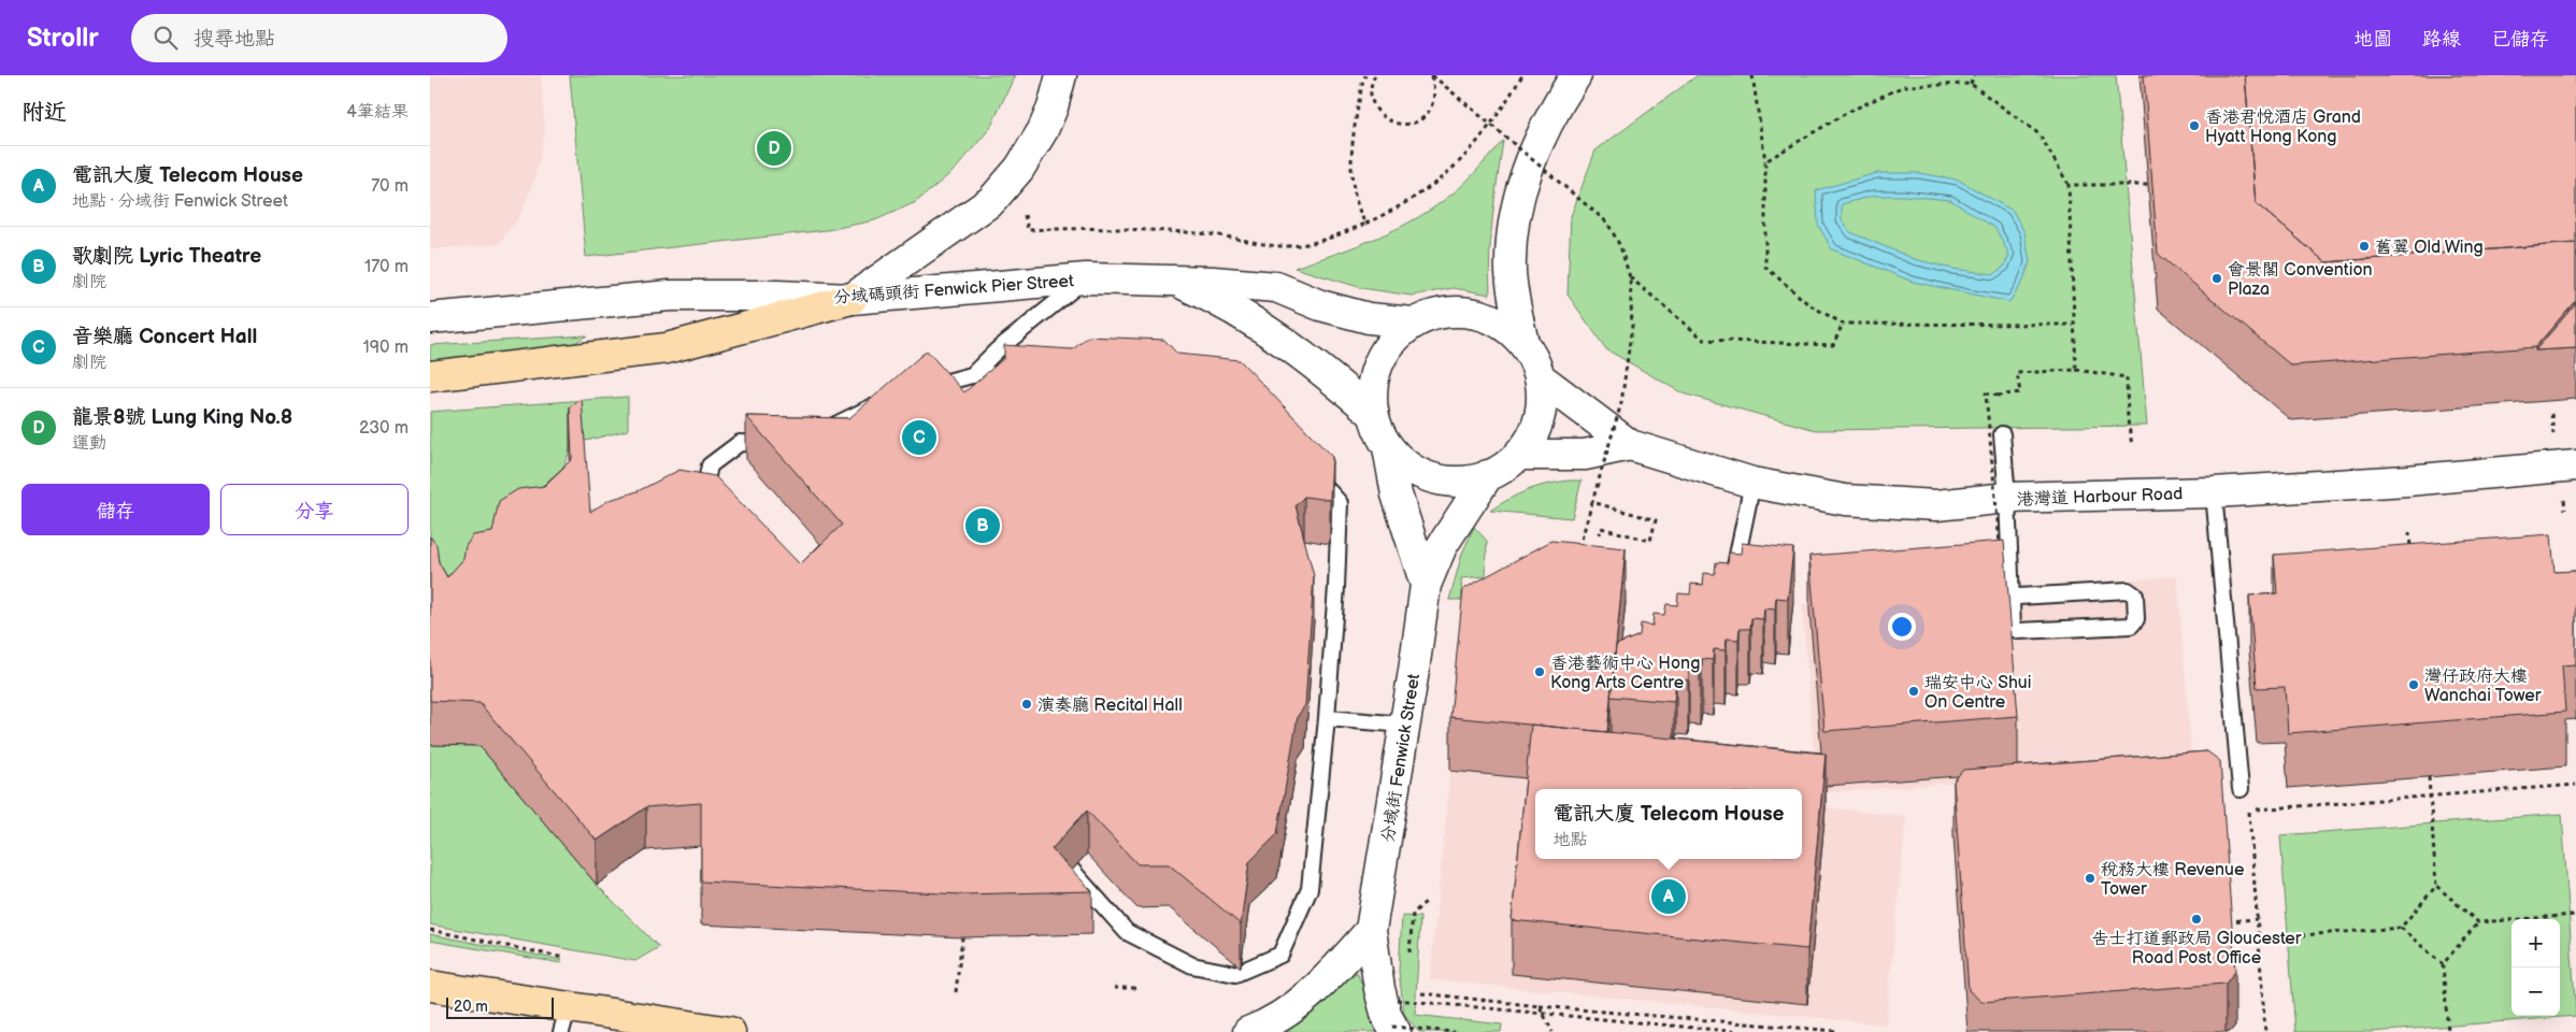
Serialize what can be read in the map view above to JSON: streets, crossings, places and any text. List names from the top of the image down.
{
  "streets": {
    "street": ["分域碼頭街 Fenwick Pier Street", "港灣道 Harbour Road", "分域街 Fenwick Street"]
  },
  "crossings": [
    ["分域碼頭街 Fenwick Pier Street", "港灣道 Harbour Road"],
    ["分域碼頭街 Fenwick Pier Street", "分域街 Fenwick Street"],
    ["港灣道 Harbour Road", "分域街 Fenwick Street"]
  ],
  "places": [
    "香港君悅酒店 Grand Hyatt Hong Kong",
    "舊翼 Old Wing",
    "會景閣 Convention Plaza",
    "香港藝術中心 Hong Kong Arts Centre",
    "灣仔政府大樓 Wanchai Tower",
    "瑞安中心 Shui On Centre",
    "演奏廳 Recital Hall",
    "稅務大樓 Revenue Tower",
    "告士打道郵政局 Gloucester Road Post Office"
  ],
  "scale_bar": "20 m",
  "page": {
    "header": "Strollr",
    "search": "搜尋地點",
    "nav": ["地圖", "路線", "已儲存"],
    "heading": ["附近", "4筆結果"],
    "pins": [
      "D",
      "C",
      "B",
      "A"
    ],
    "list": [
      {
        "mark": "A",
        "name": "電訊大廈 Telecom House",
        "note": "地點 · 分域街 Fenwick Street",
        "value": "70 m"
      },
      {
        "mark": "B",
        "name": "歌劇院 Lyric Theatre",
        "note": "劇院",
        "value": "170 m"
      },
      {
        "mark": "C",
        "name": "音樂廳 Concert Hall",
        "note": "劇院",
        "value": "190 m"
      },
      {
        "mark": "D",
        "name": "龍景8號 Lung King No.8",
        "note": "運動",
        "value": "230 m"
      }
    ],
    "buttons": ["儲存", "分享"],
    "popup": ["電訊大廈 Telecom House", "地點"],
    "map_buttons": ["+", "−"],
    "scale": "20 m"
  }
}
